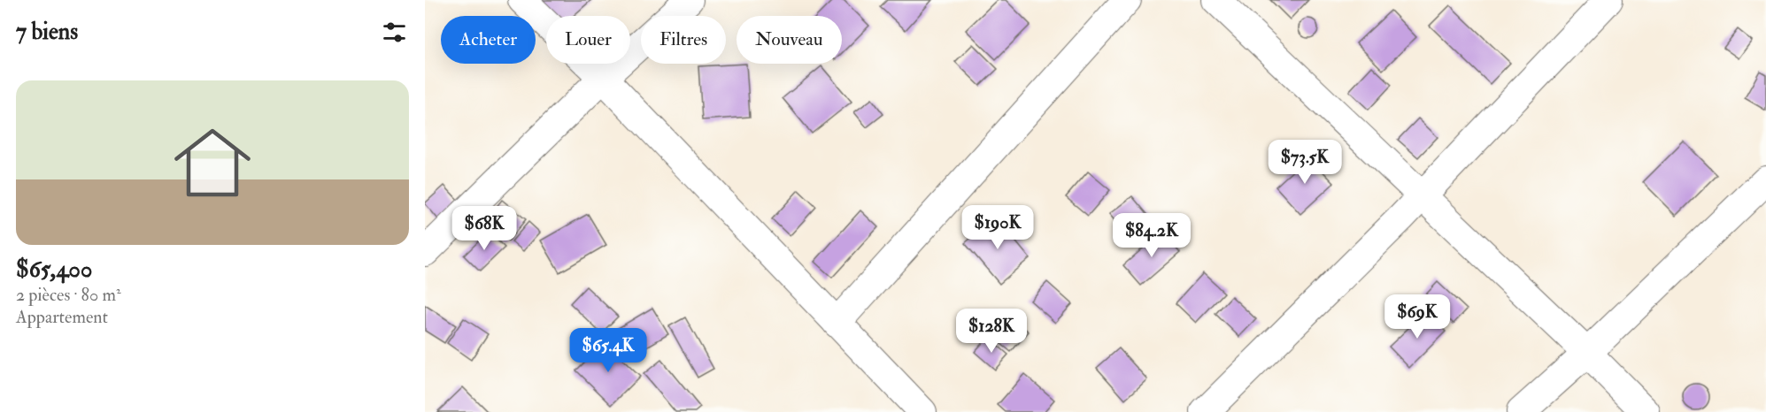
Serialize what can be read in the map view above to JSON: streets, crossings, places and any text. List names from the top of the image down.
{
  "page": {
    "heading": "7 biens",
    "chip": [
      "Acheter",
      "Louer",
      "Filtres",
      "Nouveau"
    ],
    "list": [
      {
        "name": "$65,400",
        "note": "2 pièces · 80 m² · Appartement"
      }
    ],
    "price": [
      "$73.5K",
      "$190K",
      "$68K",
      "$84.2K",
      "$69K",
      "$128K",
      "$65.4K"
    ]
  }
}
